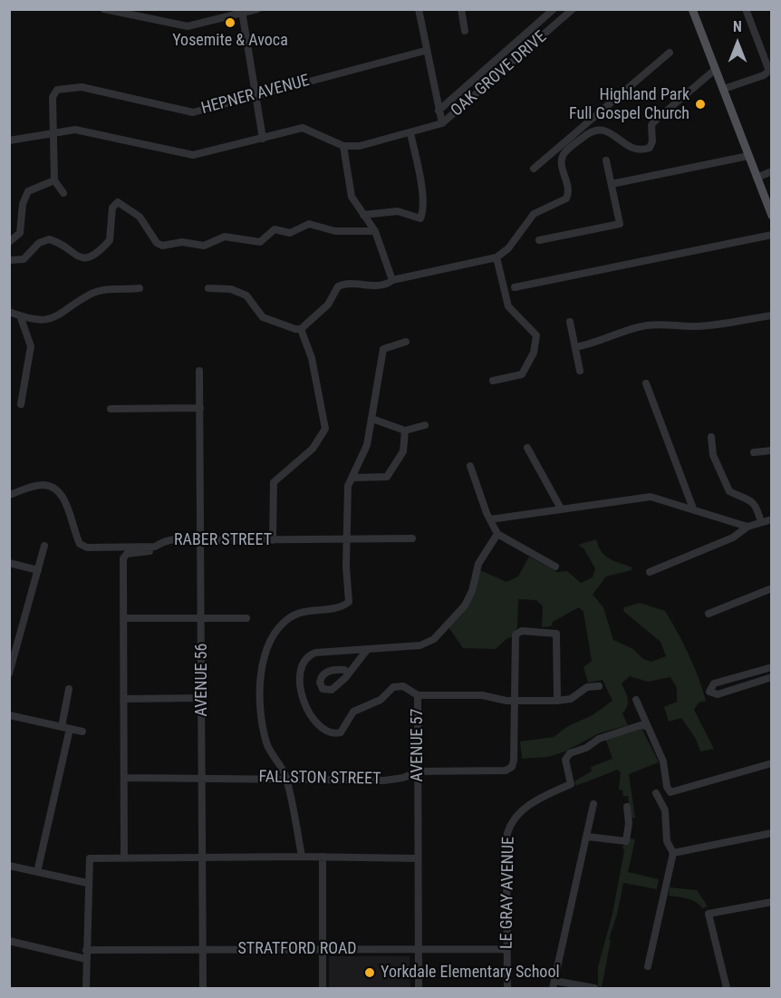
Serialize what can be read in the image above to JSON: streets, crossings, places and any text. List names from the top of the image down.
{
  "streets": {
    "street": [
      "OAK GROVE DRIVE",
      "HEPNER AVENUE",
      "RABER STREET",
      "AVENUE 56",
      "AVENUE 57",
      "FALLSTON STREET",
      "LE GRAY AVENUE",
      "STRATFORD ROAD"
    ]
  },
  "crossings": [
    ["RABER STREET", "AVENUE 56"],
    ["AVENUE 56", "FALLSTON STREET"],
    ["AVENUE 56", "STRATFORD ROAD"],
    ["AVENUE 57", "FALLSTON STREET"],
    ["AVENUE 57", "STRATFORD ROAD"],
    ["LE GRAY AVENUE", "STRATFORD ROAD"]
  ],
  "places": ["Yosemite & Avoca", "Highland Park Full Gospel Church", "Yorkdale Elementary School"],
  "north": "top"
}
